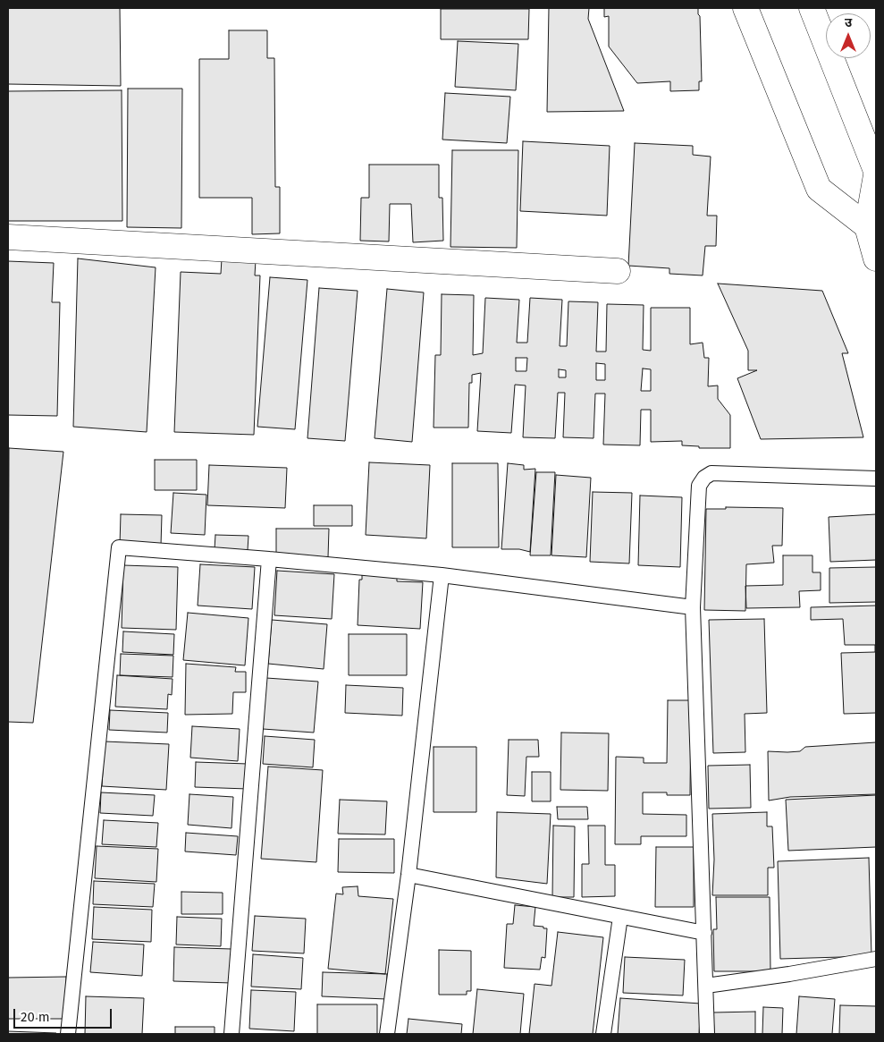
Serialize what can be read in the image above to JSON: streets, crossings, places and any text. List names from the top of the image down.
{
  "scale_bar": "20 m",
  "north": "top"
}
